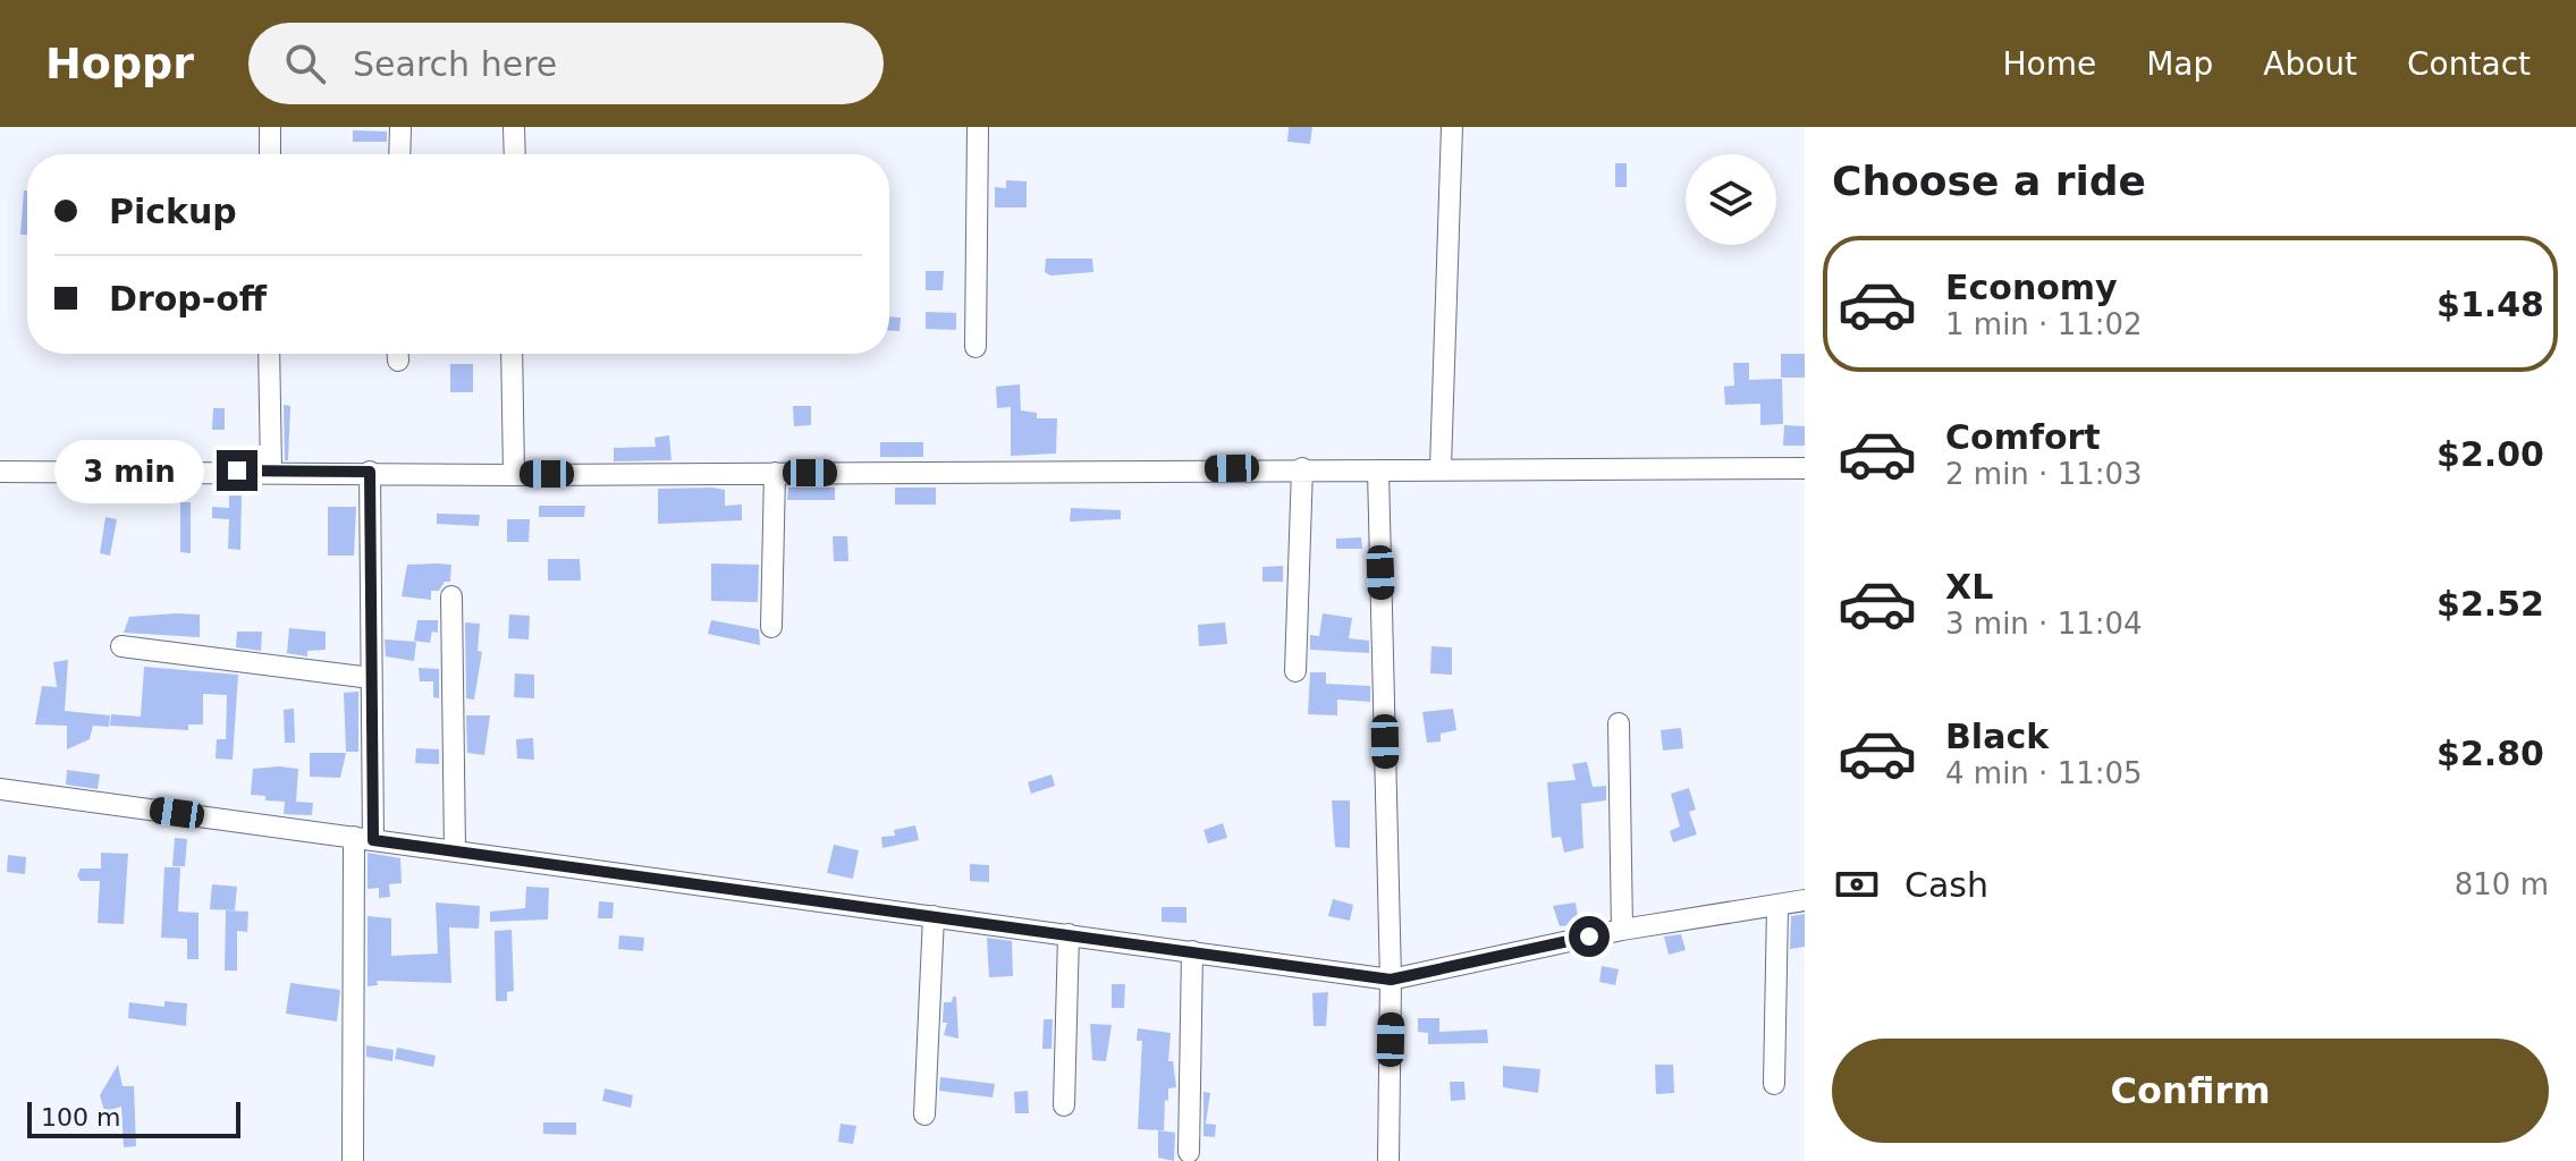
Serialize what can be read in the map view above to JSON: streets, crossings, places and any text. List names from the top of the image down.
{
  "scale_bar": "100 m",
  "page": {
    "header": "Hoppr",
    "search": "Search here",
    "nav": [
      "Home",
      "Map",
      "About",
      "Contact"
    ],
    "heading": "Choose a ride",
    "banner": ["Pickup", "Drop-off"],
    "list": [
      {
        "name": "Economy",
        "note": "1 min · 11:02",
        "value": "$1.48"
      },
      {
        "name": "Comfort",
        "note": "2 min · 11:03",
        "value": "$2.00"
      },
      {
        "name": "XL",
        "note": "3 min · 11:04",
        "value": "$2.52"
      },
      {
        "name": "Black",
        "note": "4 min · 11:05",
        "value": "$2.80"
      }
    ],
    "bubble": "3 min",
    "pay": ["Cash", "810 m"],
    "buttons": "Confirm",
    "scale": "100 m"
  }
}
